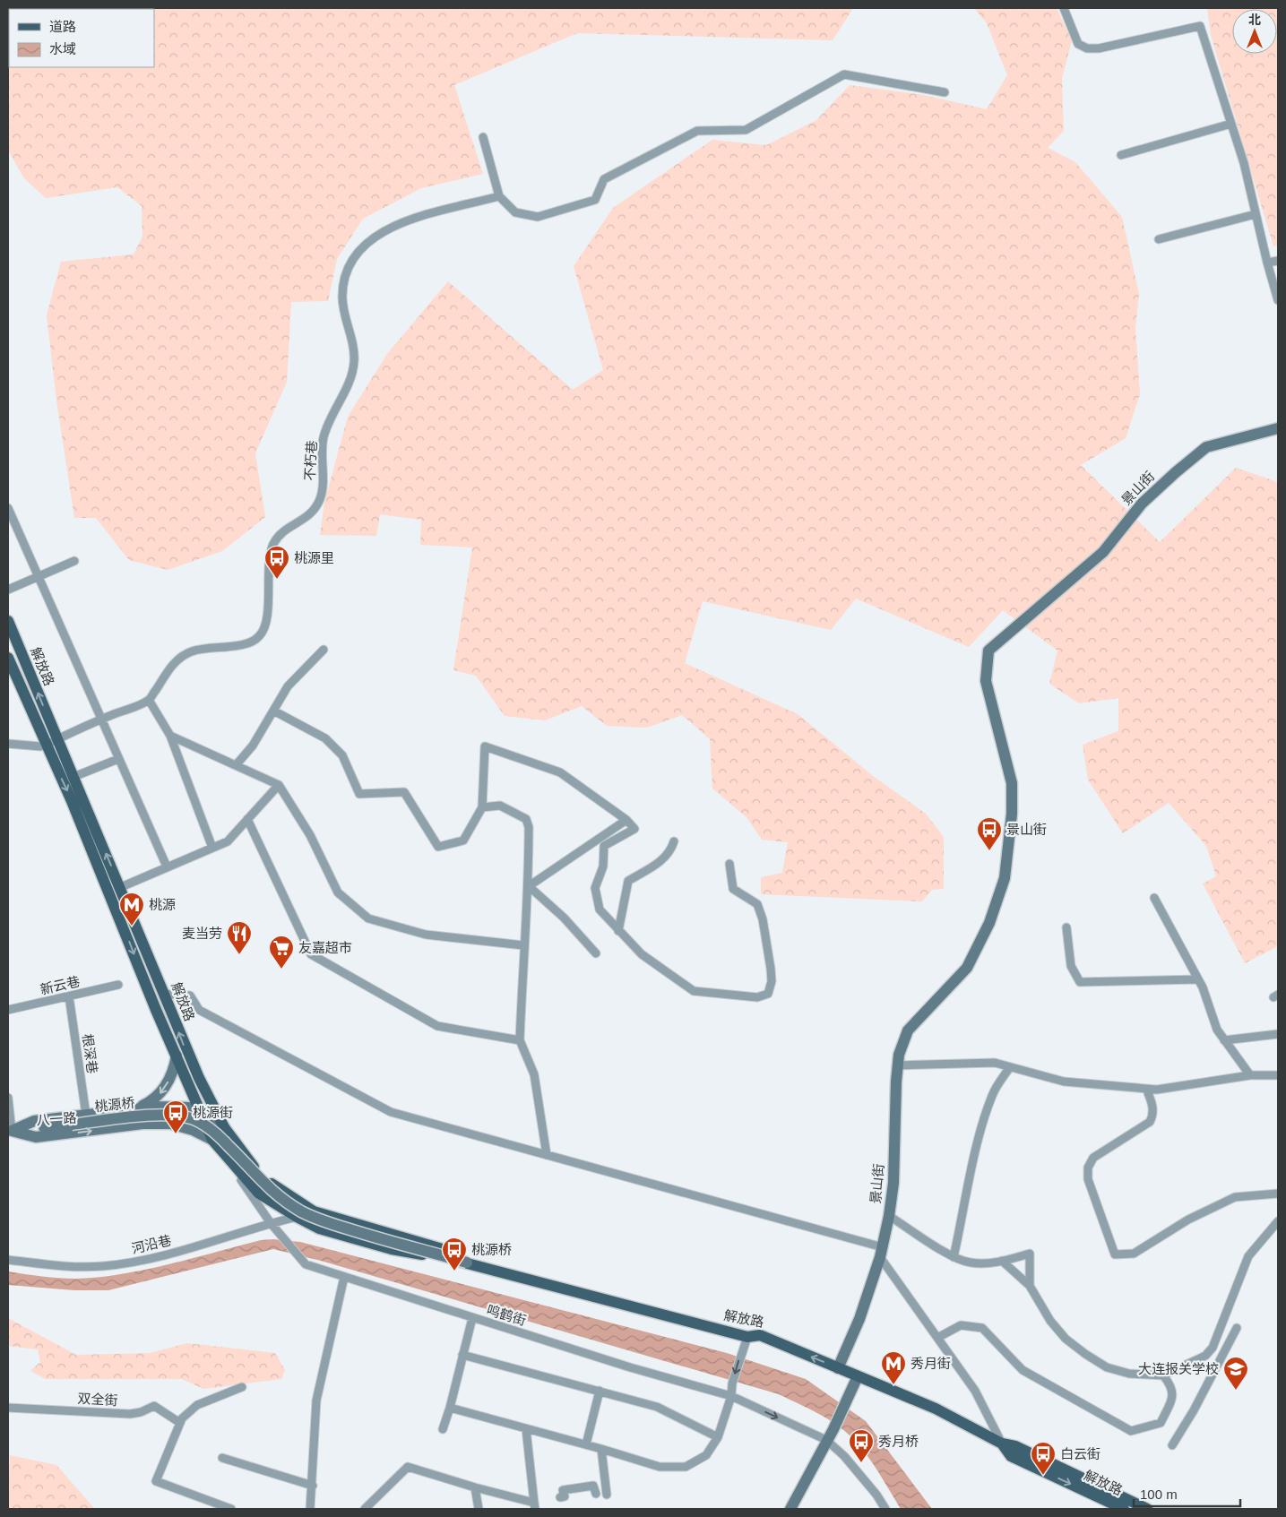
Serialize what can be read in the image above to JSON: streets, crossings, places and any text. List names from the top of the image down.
{
  "streets": {
    "main road": ["解放路"],
    "street": [
      "不朽巷",
      "景山街",
      "新云巷",
      "根深巷",
      "桃源桥",
      "八一路",
      "河沿巷",
      "鸣鹤街",
      "双全街"
    ]
  },
  "crossings": [
    ["景山街", "解放路"],
    ["解放路", "桃源桥"],
    ["解放路", "八一路"],
    ["解放路", "河沿巷"],
    ["解放路", "鸣鹤街"],
    ["新云巷", "根深巷"],
    ["桃源桥", "八一路"],
    ["河沿巷", "鸣鹤街"]
  ],
  "places": {
    "bus stop": [
      "桃源里",
      "景山街",
      "桃源街",
      "桃源桥",
      "秀月桥",
      "白云街"
    ],
    "metro station": ["桃源", "秀月街"],
    "restaurant": ["麦当劳"],
    "supermarket": ["友嘉超市"],
    "school or university": ["大连报关学校"]
  },
  "legend": ["道路", "水域"],
  "scale_bar": "100 m",
  "north": "top"
}
